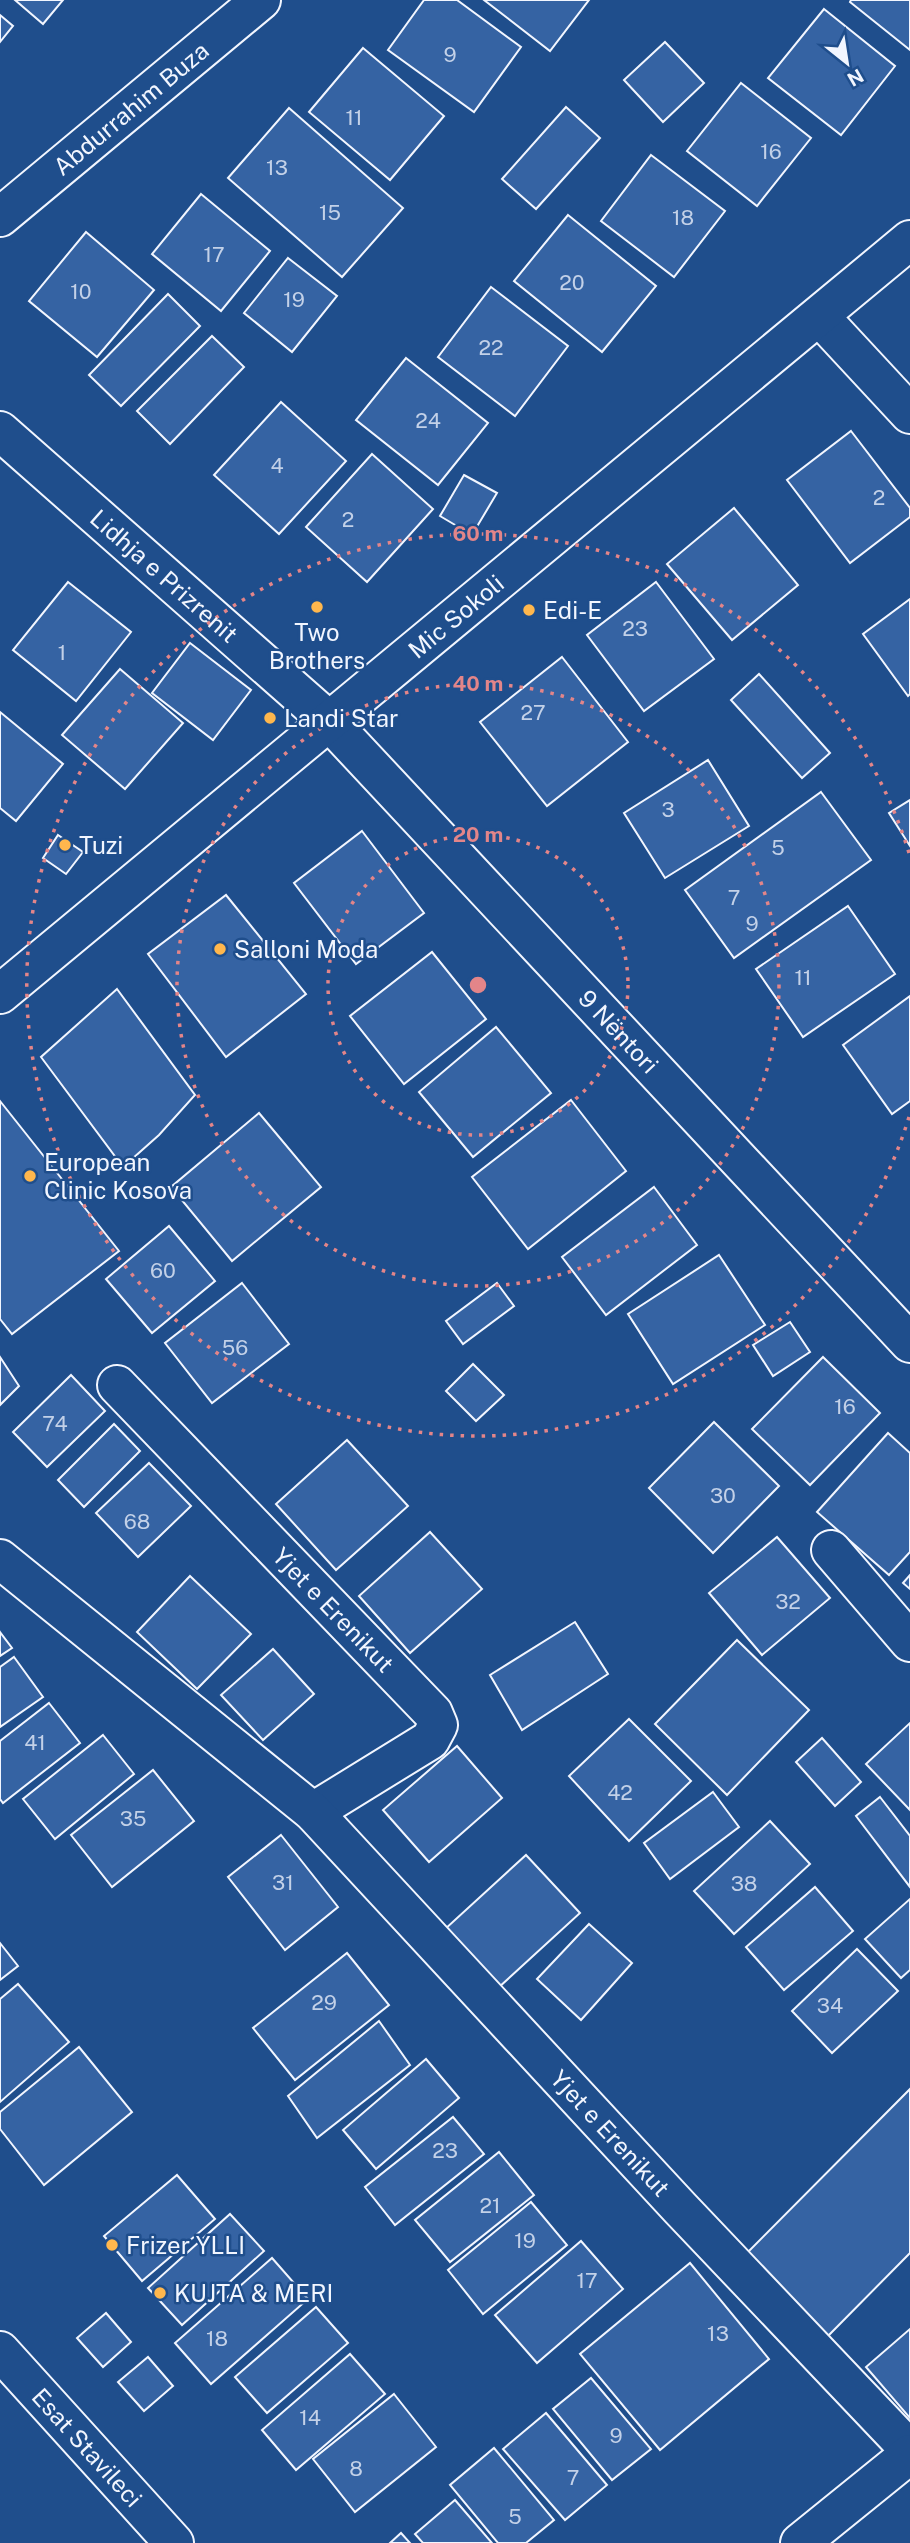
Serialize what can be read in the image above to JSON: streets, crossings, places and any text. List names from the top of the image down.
{
  "streets": {
    "street": [
      "Abdurrahim Buza",
      "Lidhja e Prizrenit",
      "Mic Sokoli",
      "9 Nëntori",
      "Yjet e Erenikut",
      "Esat Stavileci"
    ]
  },
  "crossings": [
    ["Lidhja e Prizrenit", "Mic Sokoli"],
    ["Lidhja e Prizrenit", "9 Nëntori"],
    ["Mic Sokoli", "9 Nëntori"]
  ],
  "places": [
    "Two Brothers",
    "Edi-E",
    "Landi Star",
    "Tuzi",
    "Salloni Moda",
    "European Clinic Kosova",
    "Frizer YLLI",
    "KUJTA & MERI"
  ],
  "house_numbers": [
    "9",
    "11",
    "16",
    "13",
    "15",
    "18",
    "17",
    "20",
    "10",
    "19",
    "22",
    "24",
    "4",
    "2",
    "2",
    "23",
    "1",
    "27",
    "3",
    "5",
    "7",
    "9",
    "11",
    "60",
    "56",
    "16",
    "74",
    "30",
    "68",
    "32",
    "41",
    "42",
    "35",
    "31",
    "38",
    "29",
    "34",
    "23",
    "21",
    "19",
    "17",
    "13",
    "18",
    "14",
    "9",
    "8",
    "7",
    "5"
  ],
  "north": "bottom right",
  "rings": ["60 m", "40 m", "20 m"]
}
